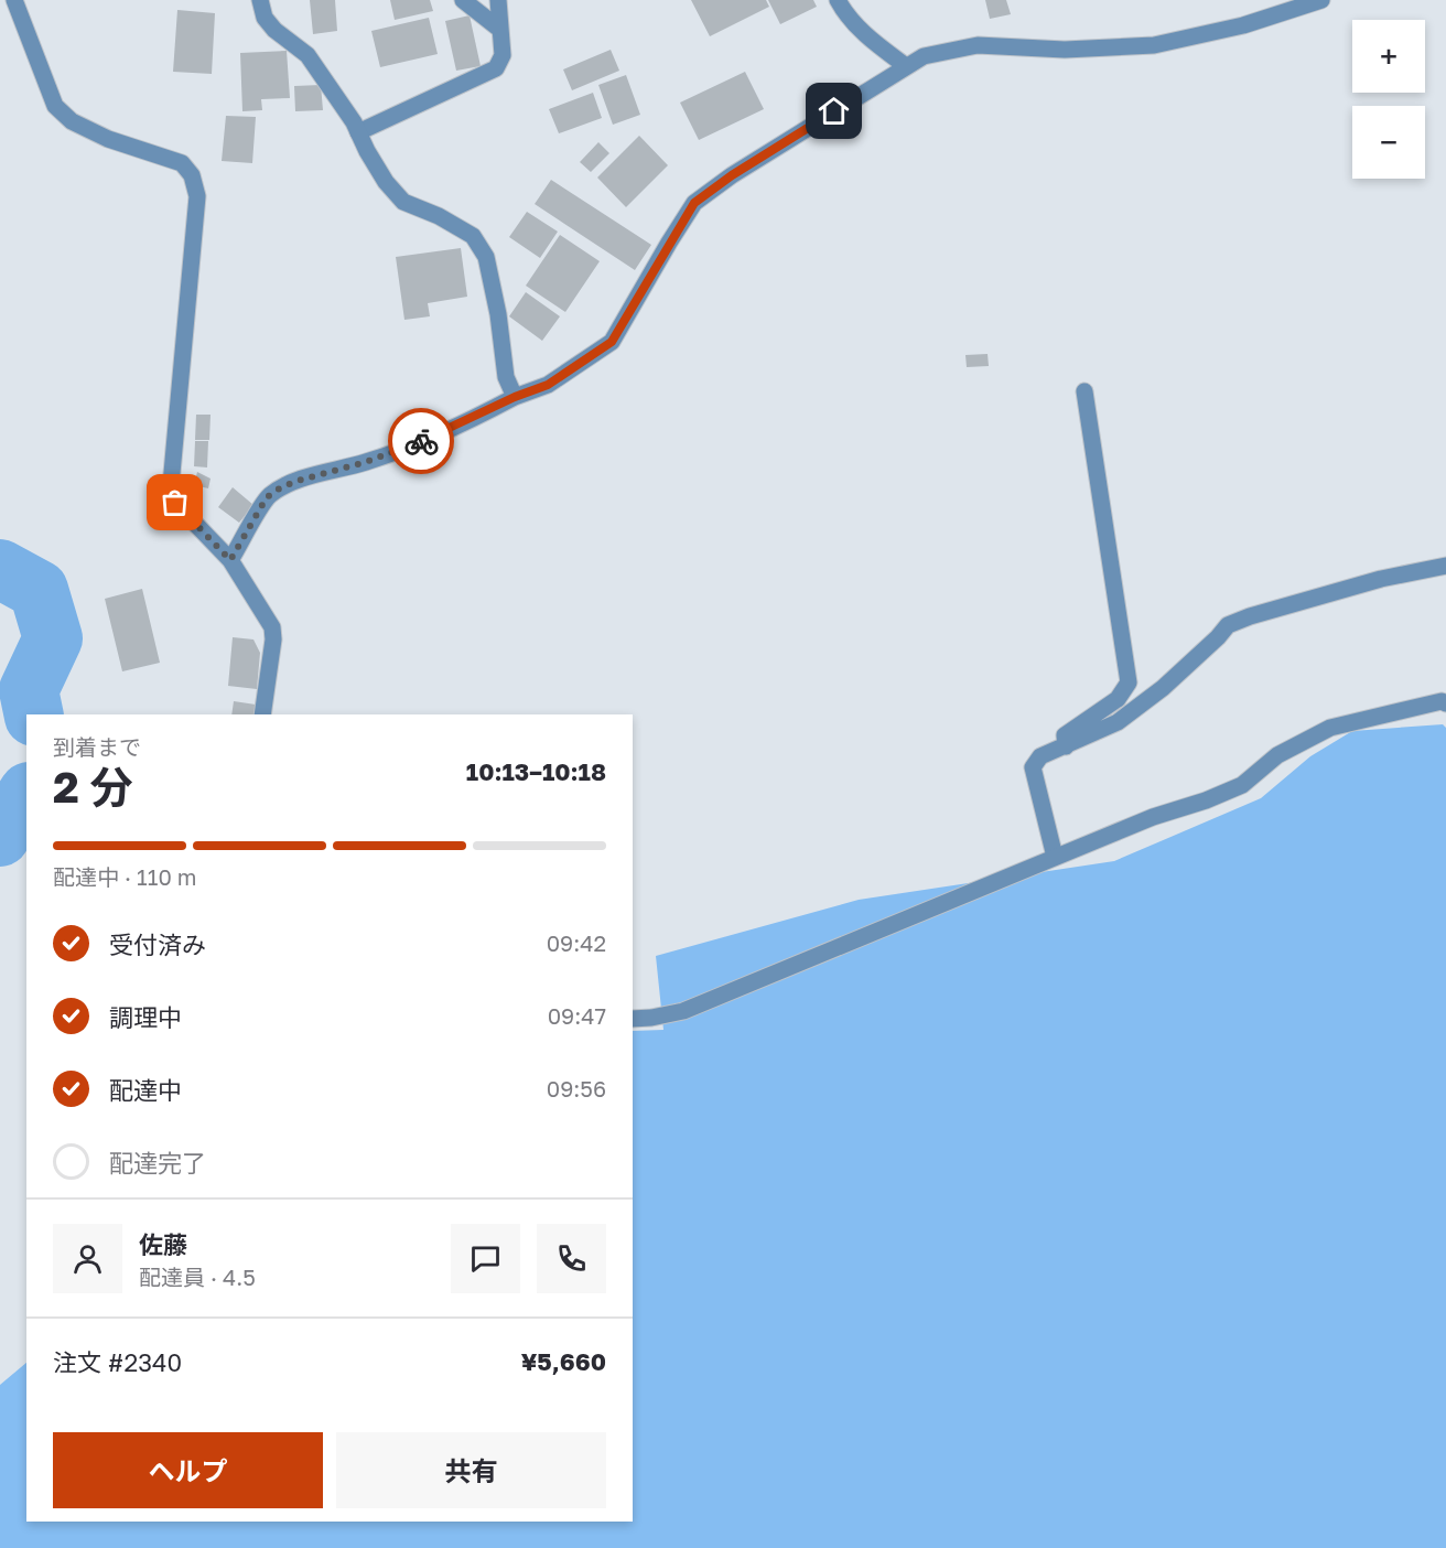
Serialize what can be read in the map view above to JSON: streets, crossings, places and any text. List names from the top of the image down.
{
  "page": {
    "map_buttons": ["+", "−"],
    "heading": ["2 分", "到着まで", "10:13–10:18"],
    "panel": [
      "佐藤",
      "配達員 · 4.5",
      "注文 #2340",
      "¥5,660"
    ],
    "bar": "配達中 · 110 m",
    "list": [
      ["受付済み", "09:42"],
      ["調理中", "09:47"],
      ["配達中", "09:56"],
      "配達完了"
    ],
    "buttons": ["ヘルプ", "共有"]
  }
}
